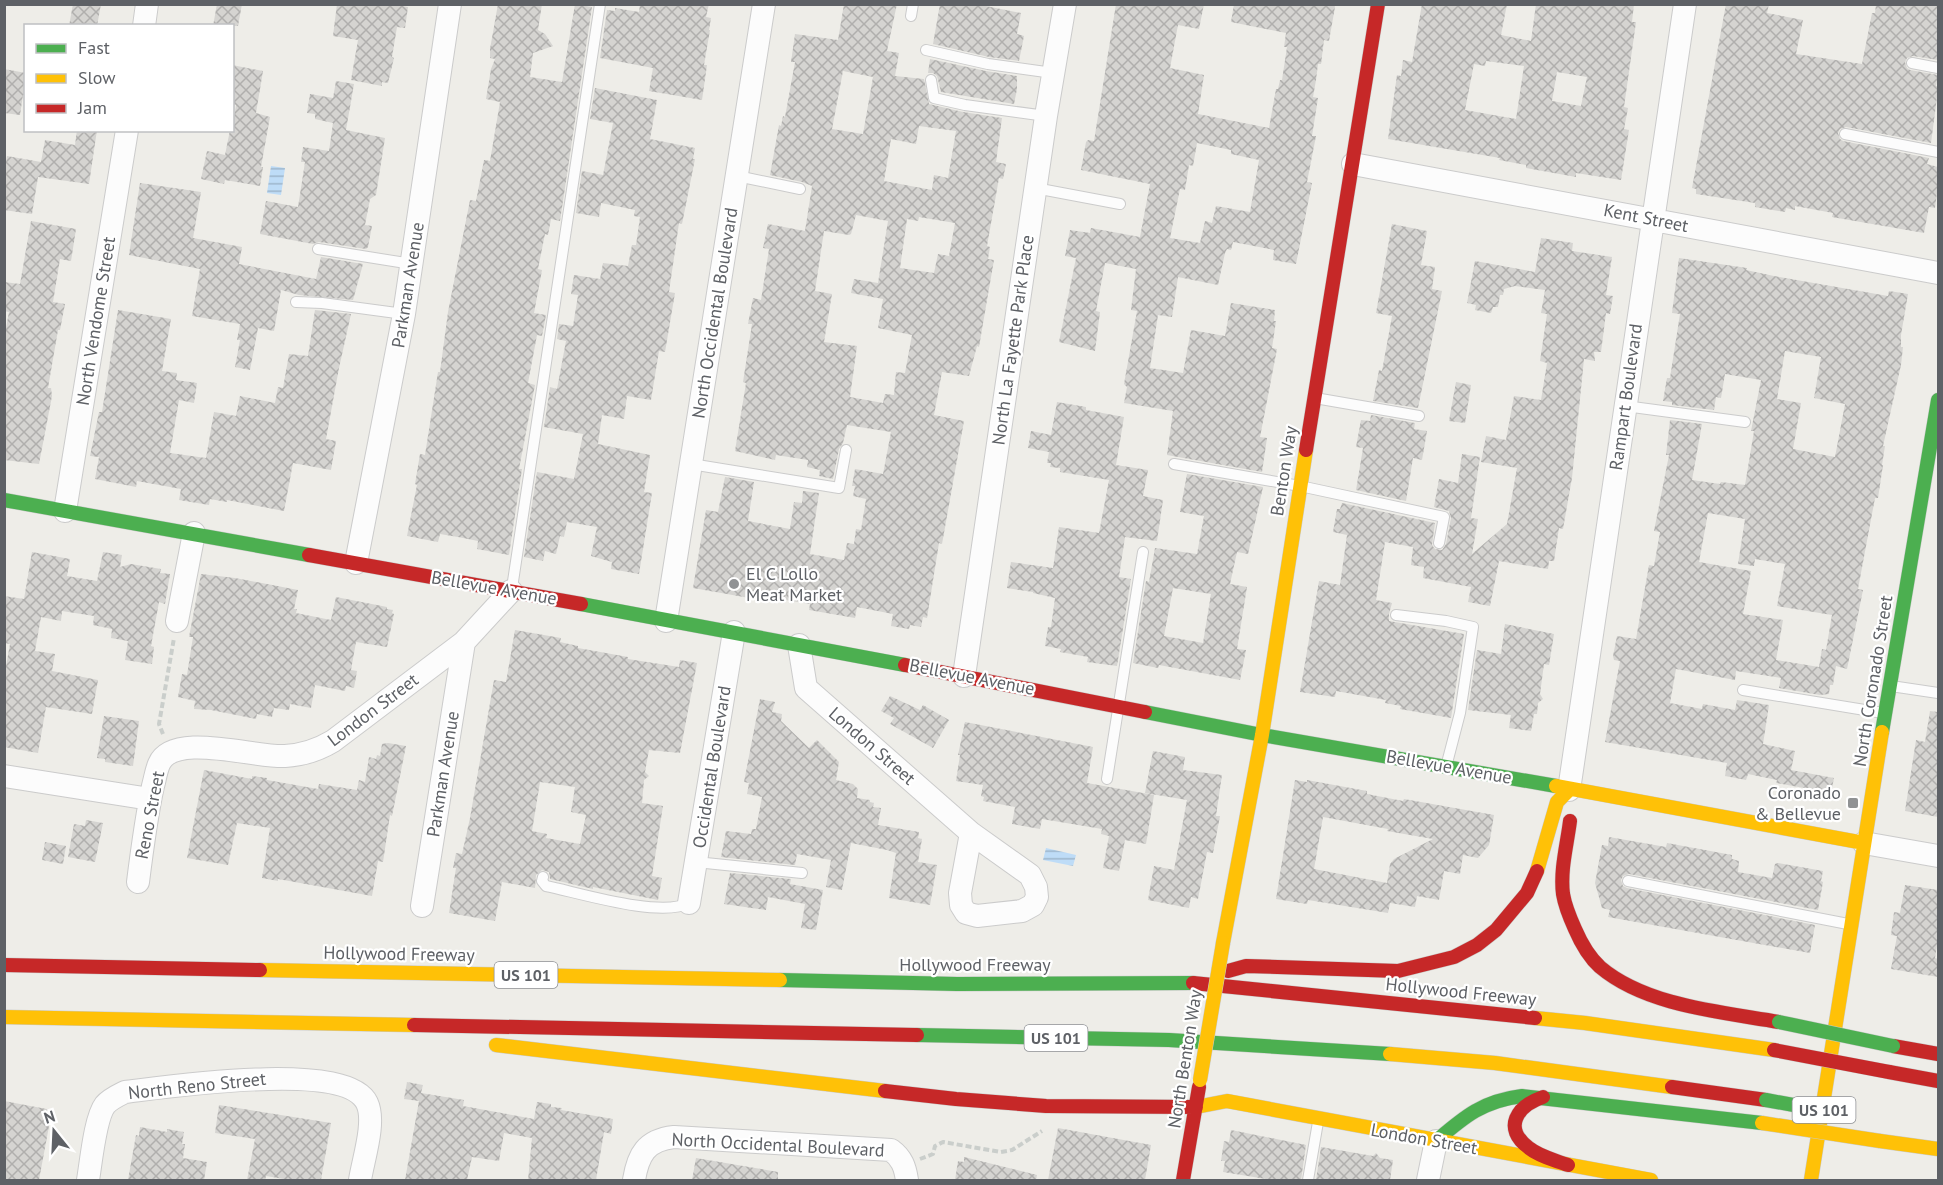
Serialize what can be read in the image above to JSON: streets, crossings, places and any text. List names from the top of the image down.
{
  "streets": {
    "main road": [
      "Benton Way",
      "Bellevue Avenue",
      "North Coronado Street",
      "London Street",
      "Hollywood Freeway",
      "US 101",
      "North Benton Way"
    ],
    "street": [
      "Kent Street",
      "Parkman Avenue",
      "North Occidental Boulevard",
      "North Vendome Street",
      "North La Fayette Park Place",
      "Rampart Boulevard",
      "Occidental Boulevard",
      "Reno Street",
      "North Reno Street"
    ]
  },
  "crossings": [
    ["Kent Street", "Rampart Boulevard"],
    ["Kent Street", "Benton Way"],
    ["Parkman Avenue", "Bellevue Avenue"],
    ["Parkman Avenue", "London Street"],
    ["North Occidental Boulevard", "Bellevue Avenue"],
    ["North Vendome Street", "Bellevue Avenue"],
    ["North La Fayette Park Place", "Bellevue Avenue"],
    ["Rampart Boulevard", "Bellevue Avenue"],
    ["Benton Way", "Bellevue Avenue"],
    ["Benton Way", "North Benton Way"],
    ["Bellevue Avenue", "North Coronado Street"],
    ["Bellevue Avenue", "London Street"],
    ["Bellevue Avenue", "Occidental Boulevard"],
    ["London Street", "Reno Street"],
    ["London Street", "North Benton Way"]
  ],
  "places": {
    "other": ["El C Lollo Meat Market"],
    "transit": ["Coronado & Bellevue"]
  },
  "legend": ["Fast", "Slow", "Jam"],
  "north": "top"
}
